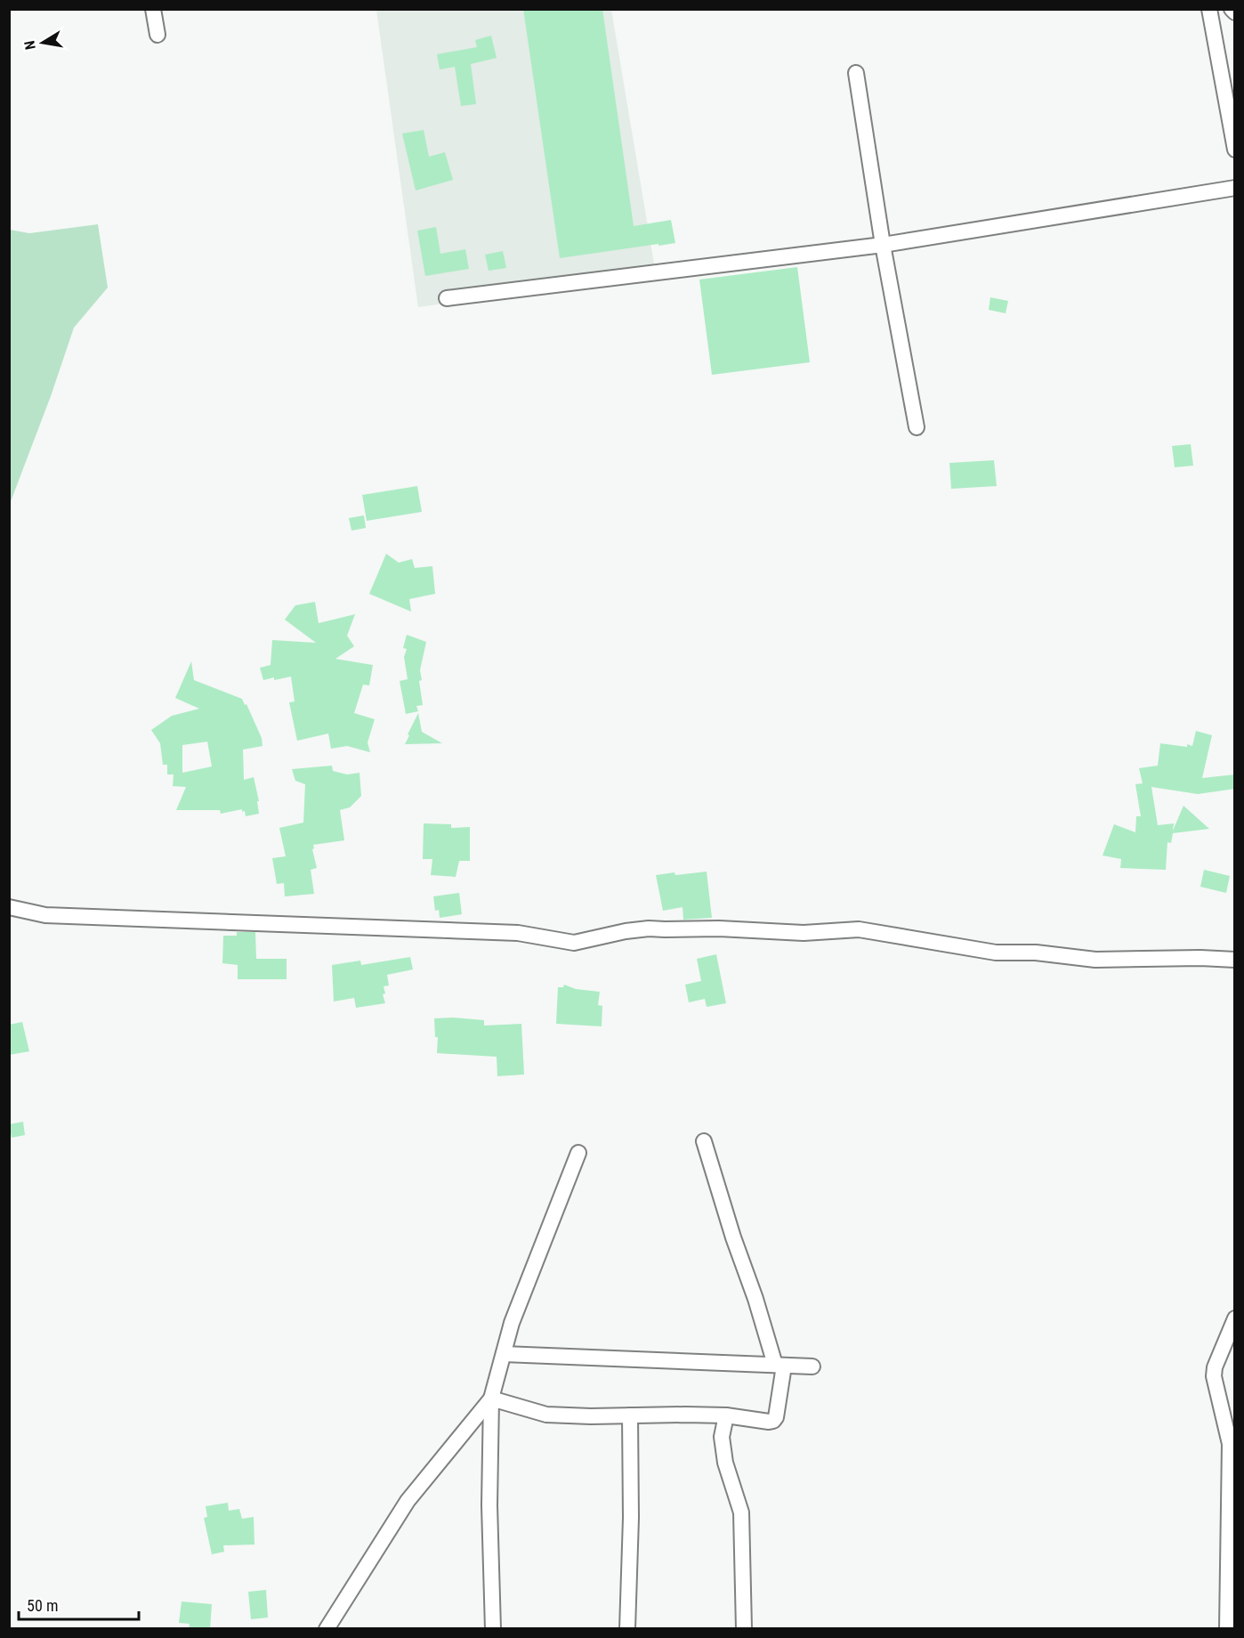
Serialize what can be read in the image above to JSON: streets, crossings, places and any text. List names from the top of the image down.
{
  "scale_bar": "50 m",
  "north": "left"
}
